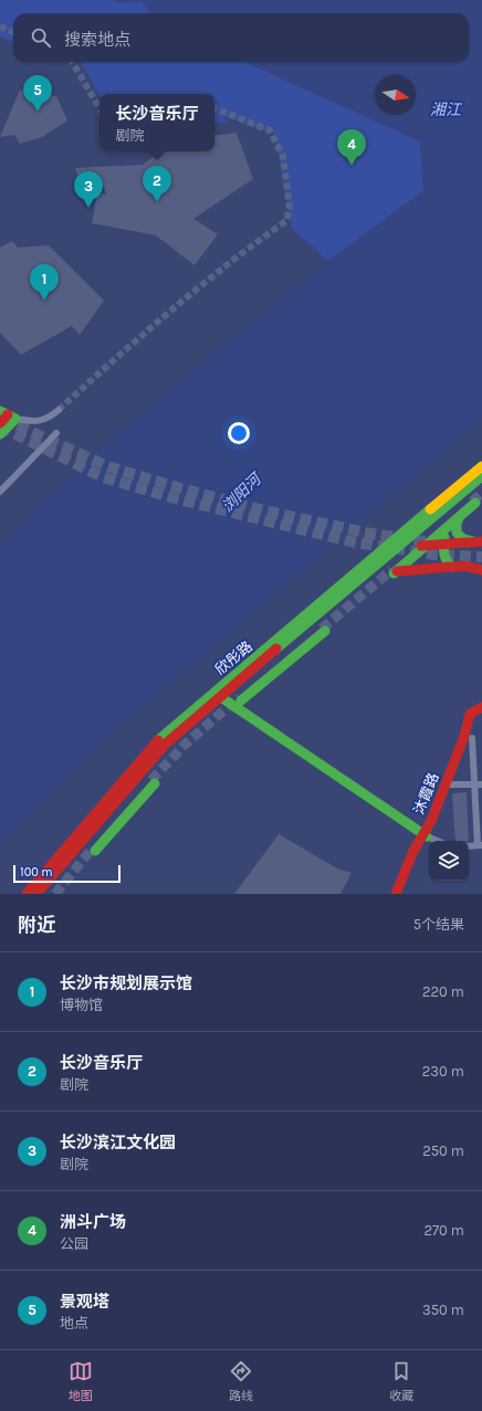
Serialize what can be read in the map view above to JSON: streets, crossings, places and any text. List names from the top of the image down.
{
  "streets": {
    "main road": ["欣彤路", "沐霞路"]
  },
  "water": ["湘江", "浏阳河"],
  "scale_bar": "100 m",
  "north": "right",
  "page": {
    "search": "搜索地点",
    "pins": [
      "5",
      "4",
      "2",
      "3",
      "1"
    ],
    "popup": ["长沙音乐厅", "剧院"],
    "scale": "100 m",
    "heading": ["附近", "5个结果"],
    "list": [
      {
        "mark": "1",
        "name": "长沙市规划展示馆",
        "note": "博物馆",
        "value": "220 m"
      },
      {
        "mark": "2",
        "name": "长沙音乐厅",
        "note": "剧院",
        "value": "230 m"
      },
      {
        "mark": "3",
        "name": "长沙滨江文化园",
        "note": "剧院",
        "value": "250 m"
      },
      {
        "mark": "4",
        "name": "洲斗广场",
        "note": "公园",
        "value": "270 m"
      },
      {
        "mark": "5",
        "name": "景观塔",
        "note": "地点",
        "value": "350 m"
      }
    ],
    "nav": ["地图", "路线", "收藏"]
  }
}
